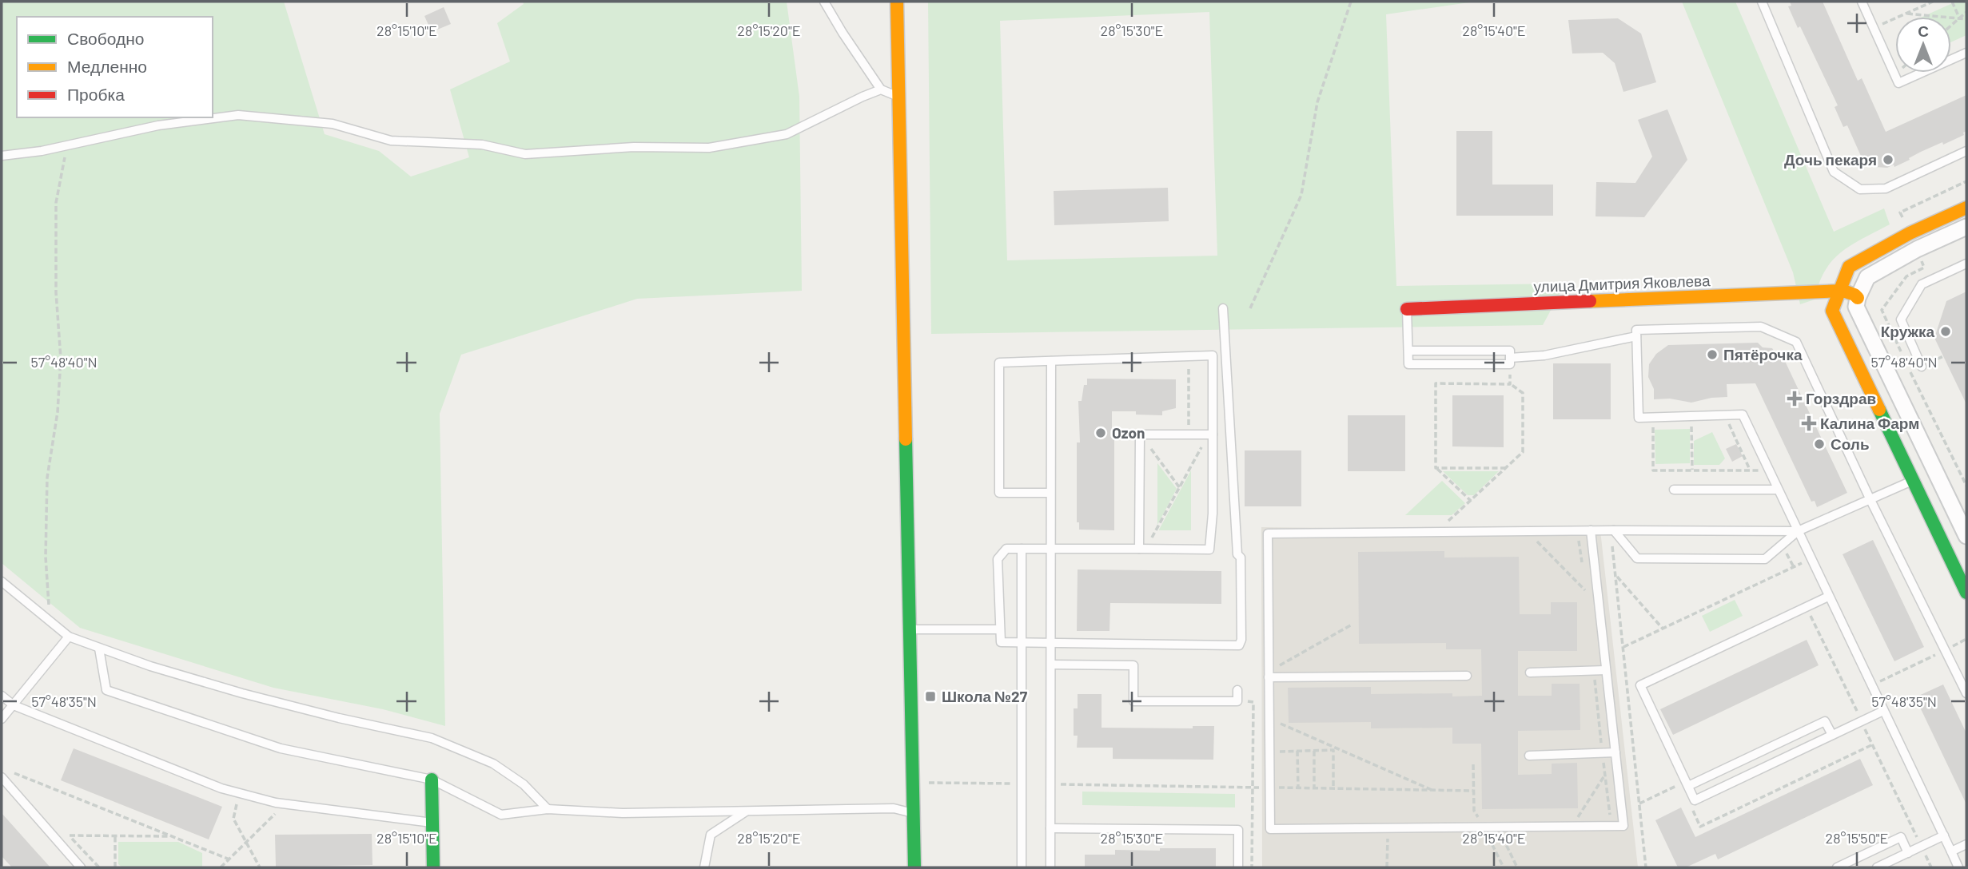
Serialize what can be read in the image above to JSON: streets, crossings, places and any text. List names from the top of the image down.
{
  "streets": {
    "street": ["улица Дмитрия Яковлева"]
  },
  "places": {
    "other": [
      "Дочь пекаря",
      "Кружка",
      "Пятёрочка",
      "Ozon",
      "Соль"
    ],
    "health": ["Горздрав", "Калина Фарм"],
    "transit": ["Школа №27"]
  },
  "legend": ["Свободно", "Медленно", "Пробка"],
  "north": "top",
  "coordinates": [
    "28°15'10\"E",
    "28°15'20\"E",
    "28°15'30\"E",
    "28°15'40\"E",
    "57°48'40\"N",
    "57°48'35\"N",
    "28°15'50\"E"
  ]
}
